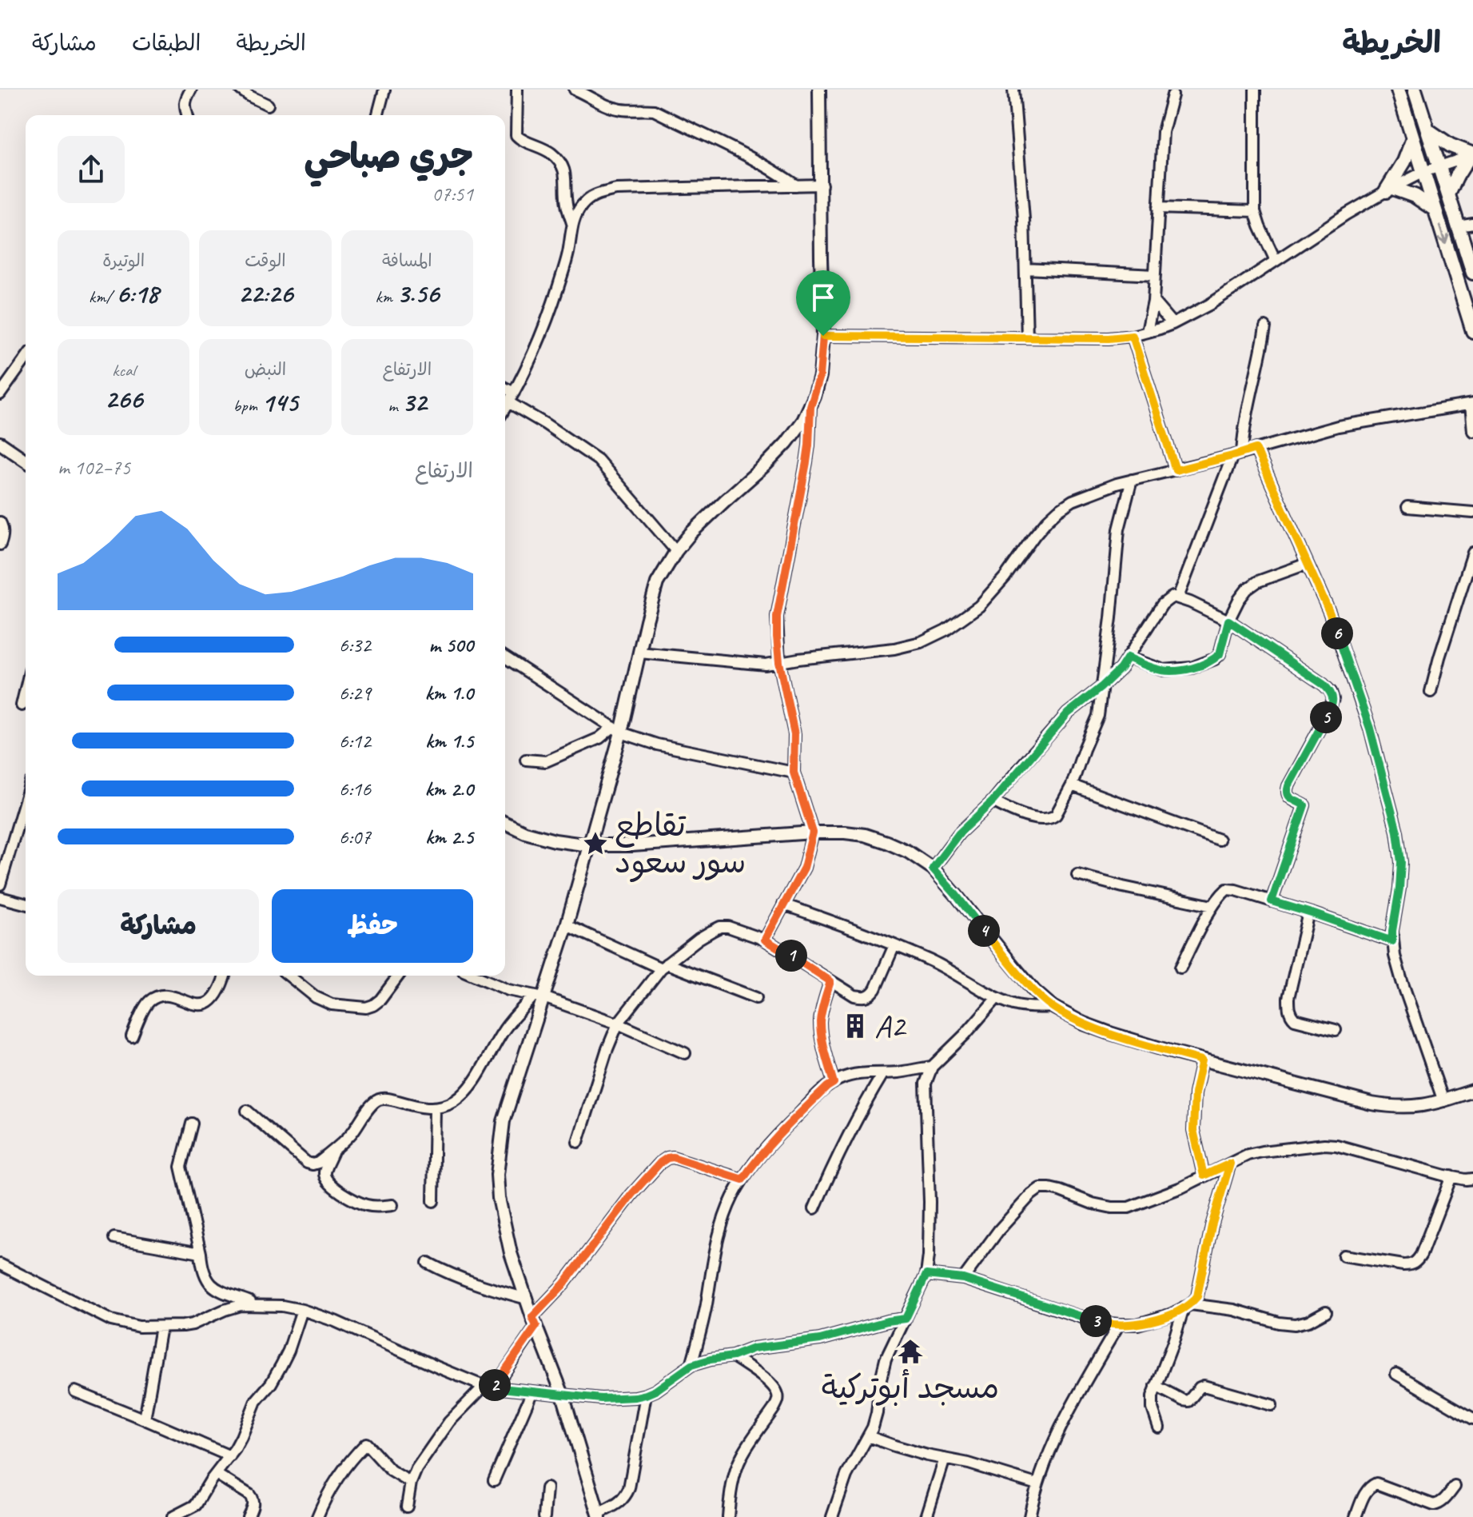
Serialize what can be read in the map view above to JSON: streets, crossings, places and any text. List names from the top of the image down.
{
  "places": {
    "place": ["تقاطع سور سعود"],
    "building": ["A2"],
    "temple": ["مسجد أبوتركية"]
  },
  "page": {
    "header": "الخريطة",
    "nav": ["الخريطة", "الطبقات", "مشاركة"],
    "heading": ["جري صباحي", "07:51"],
    "stats": [
      ["المسافة", "3.56 km"],
      ["الوقت", "22:26"],
      ["الوتيرة", "6:18 /km"],
      ["الارتفاع", "32 m"],
      ["النبض", "145 bpm"],
      ["kcal", "266"]
    ],
    "chart": ["الارتفاع", "75–102 m"],
    "pins": [
      "6",
      "5",
      "4",
      "1",
      "3",
      "2"
    ],
    "list": [
      {
        "name": "500 m",
        "note": "6:32"
      },
      {
        "name": "1.0 km",
        "note": "6:29"
      },
      {
        "name": "1.5 km",
        "note": "6:12"
      },
      {
        "name": "2.0 km",
        "note": "6:16"
      },
      {
        "name": "2.5 km",
        "note": "6:07"
      }
    ],
    "buttons": ["حفظ", "مشاركة"]
  }
}
